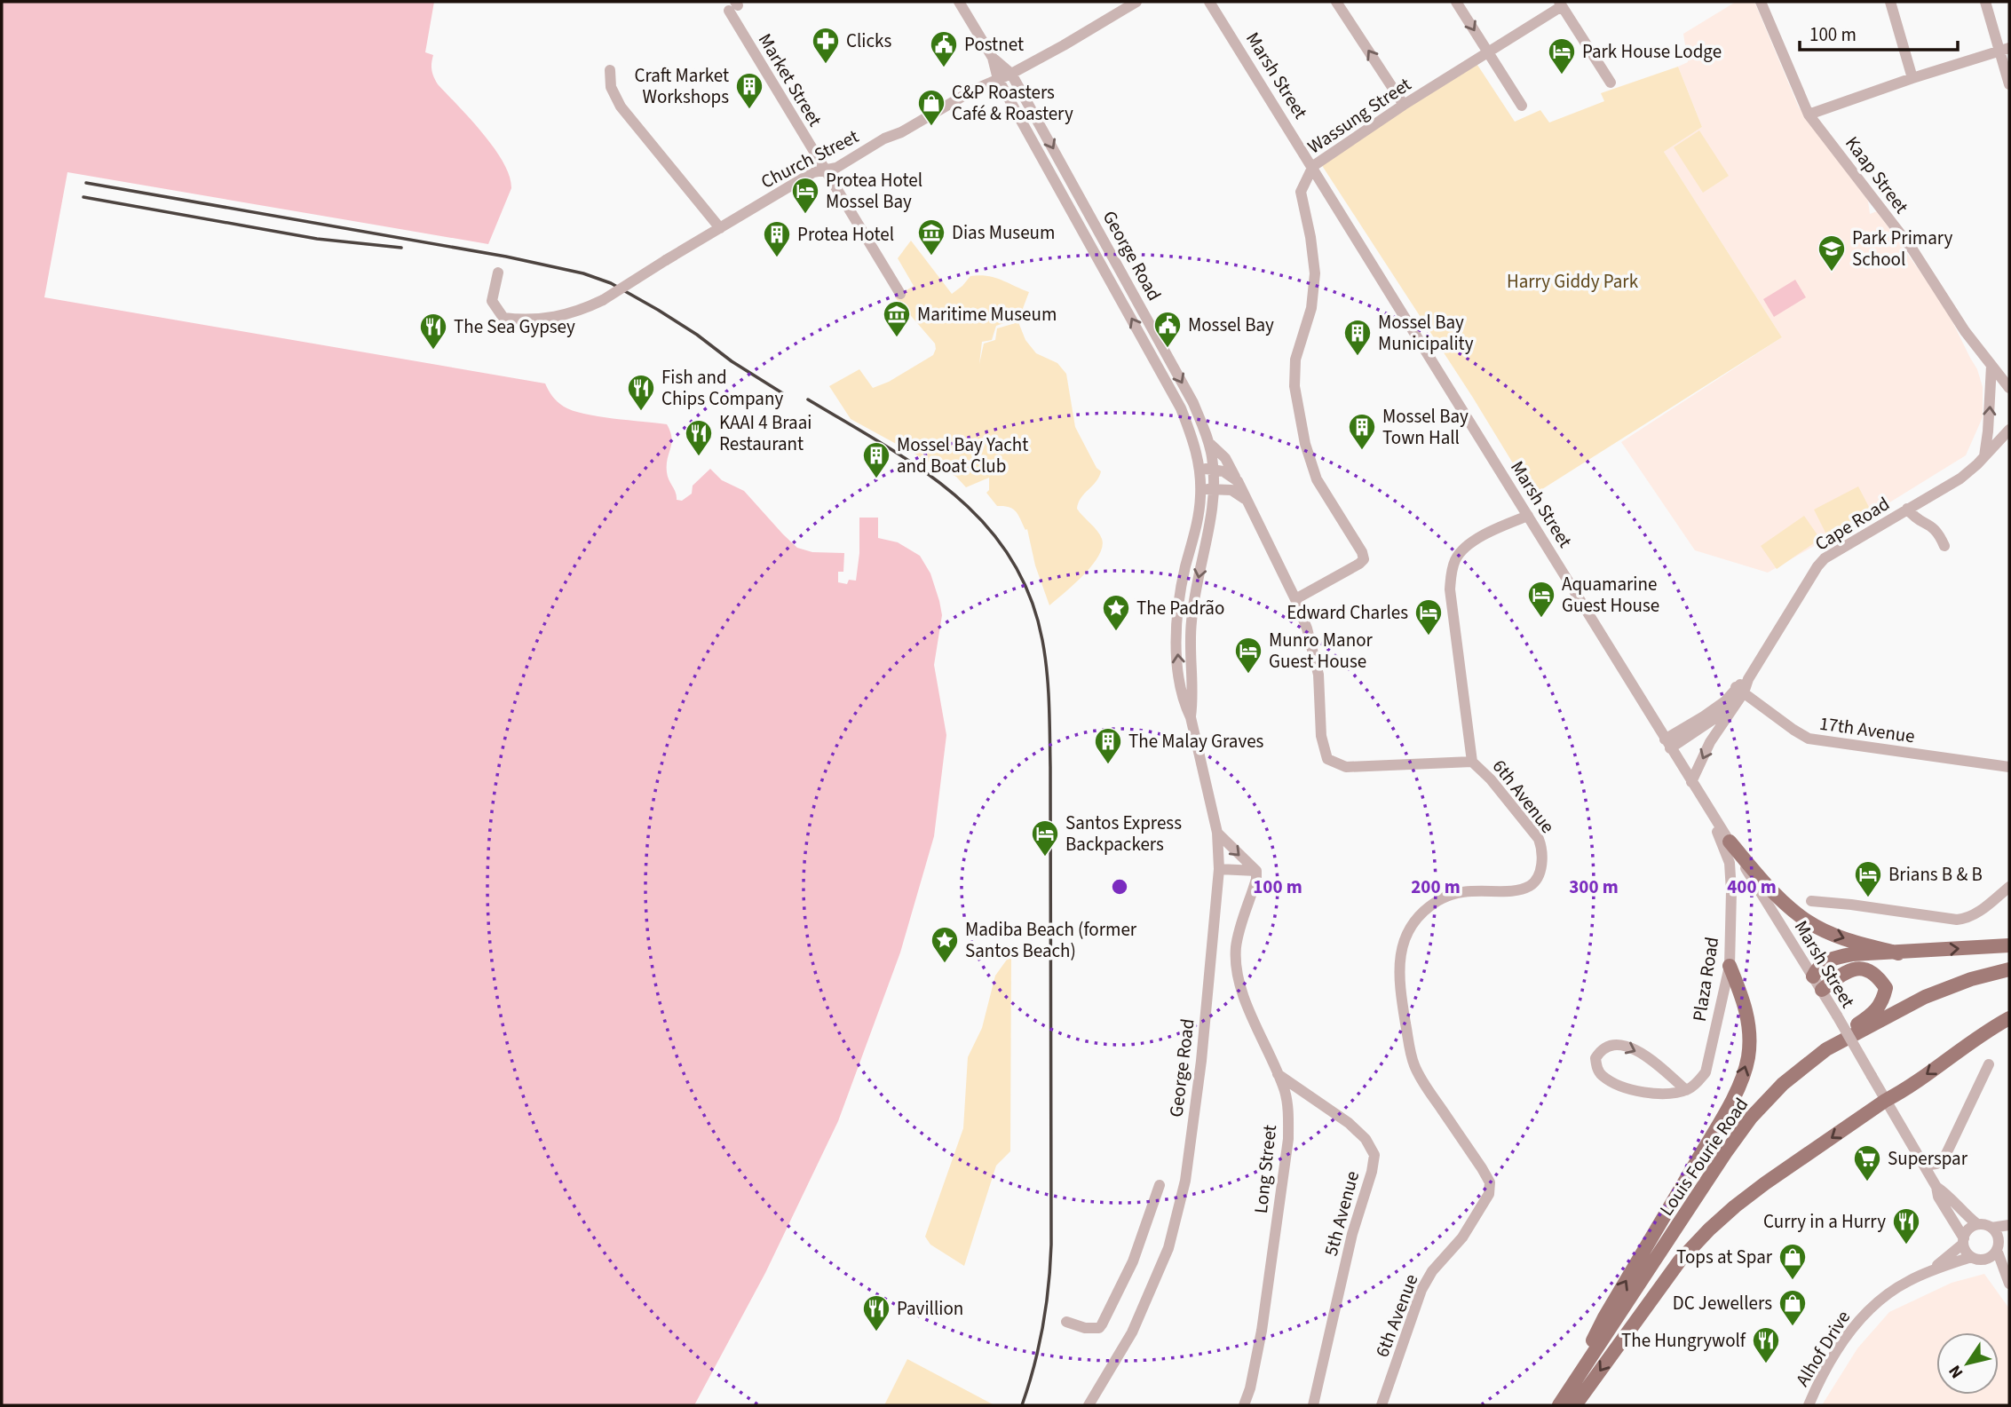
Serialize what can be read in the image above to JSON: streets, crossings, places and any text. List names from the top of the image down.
{
  "streets": {
    "main road": ["Louis Fourie Road"],
    "street": [
      "Marsh Street",
      "Market Street",
      "Wassung Street",
      "Church Street",
      "Kaap Street",
      "George Road",
      "Cape Road",
      "17th Avenue",
      "6th Avenue",
      "Plaza Road",
      "Long Street",
      "5th Avenue",
      "Alhof Drive"
    ]
  },
  "crossings": [
    ["Marsh Street", "Wassung Street"],
    ["Marsh Street", "Cape Road"],
    ["Marsh Street", "6th Avenue"],
    ["Marsh Street", "Plaza Road"],
    ["Marsh Street", "Alhof Drive"],
    ["Market Street", "Church Street"],
    ["Church Street", "George Road"],
    ["Cape Road", "17th Avenue"],
    ["Long Street", "5th Avenue"]
  ],
  "parks": ["Harry Giddy Park"],
  "places": {
    "pharmacy": ["Clicks"],
    "public building": ["Postnet", "Mossel Bay"],
    "hotel": [
      "Park House Lodge",
      "Protea Hotel Mossel Bay",
      "Aquamarine Guest House",
      "Edward Charles",
      "Munro Manor Guest House",
      "Santos Express Backpackers",
      "Brians B & B"
    ],
    "building": [
      "Craft Market Workshops",
      "Protea Hotel",
      "Mossel Bay Municipality",
      "Mossel Bay Town Hall",
      "Mossel Bay Yacht and Boat Club",
      "The Malay Graves"
    ],
    "shop": ["C&P Roasters Café & Roastery", "Tops at Spar", "DC Jewellers"],
    "museum": ["Dias Museum", "Maritime Museum"],
    "school or university": ["Park Primary School"],
    "restaurant": [
      "The Sea Gypsey",
      "Fish and Chips Company",
      "KAAI 4 Braai Restaurant",
      "Curry in a Hurry",
      "Pavillion",
      "The Hungrywolf"
    ],
    "place": ["The Padrão", "Madiba Beach (former Santos Beach)"],
    "supermarket": ["Superspar"]
  },
  "scale_bar": "100 m",
  "north": "bottom left",
  "rings": [
    "100 m",
    "200 m",
    "300 m",
    "400 m"
  ]
}
